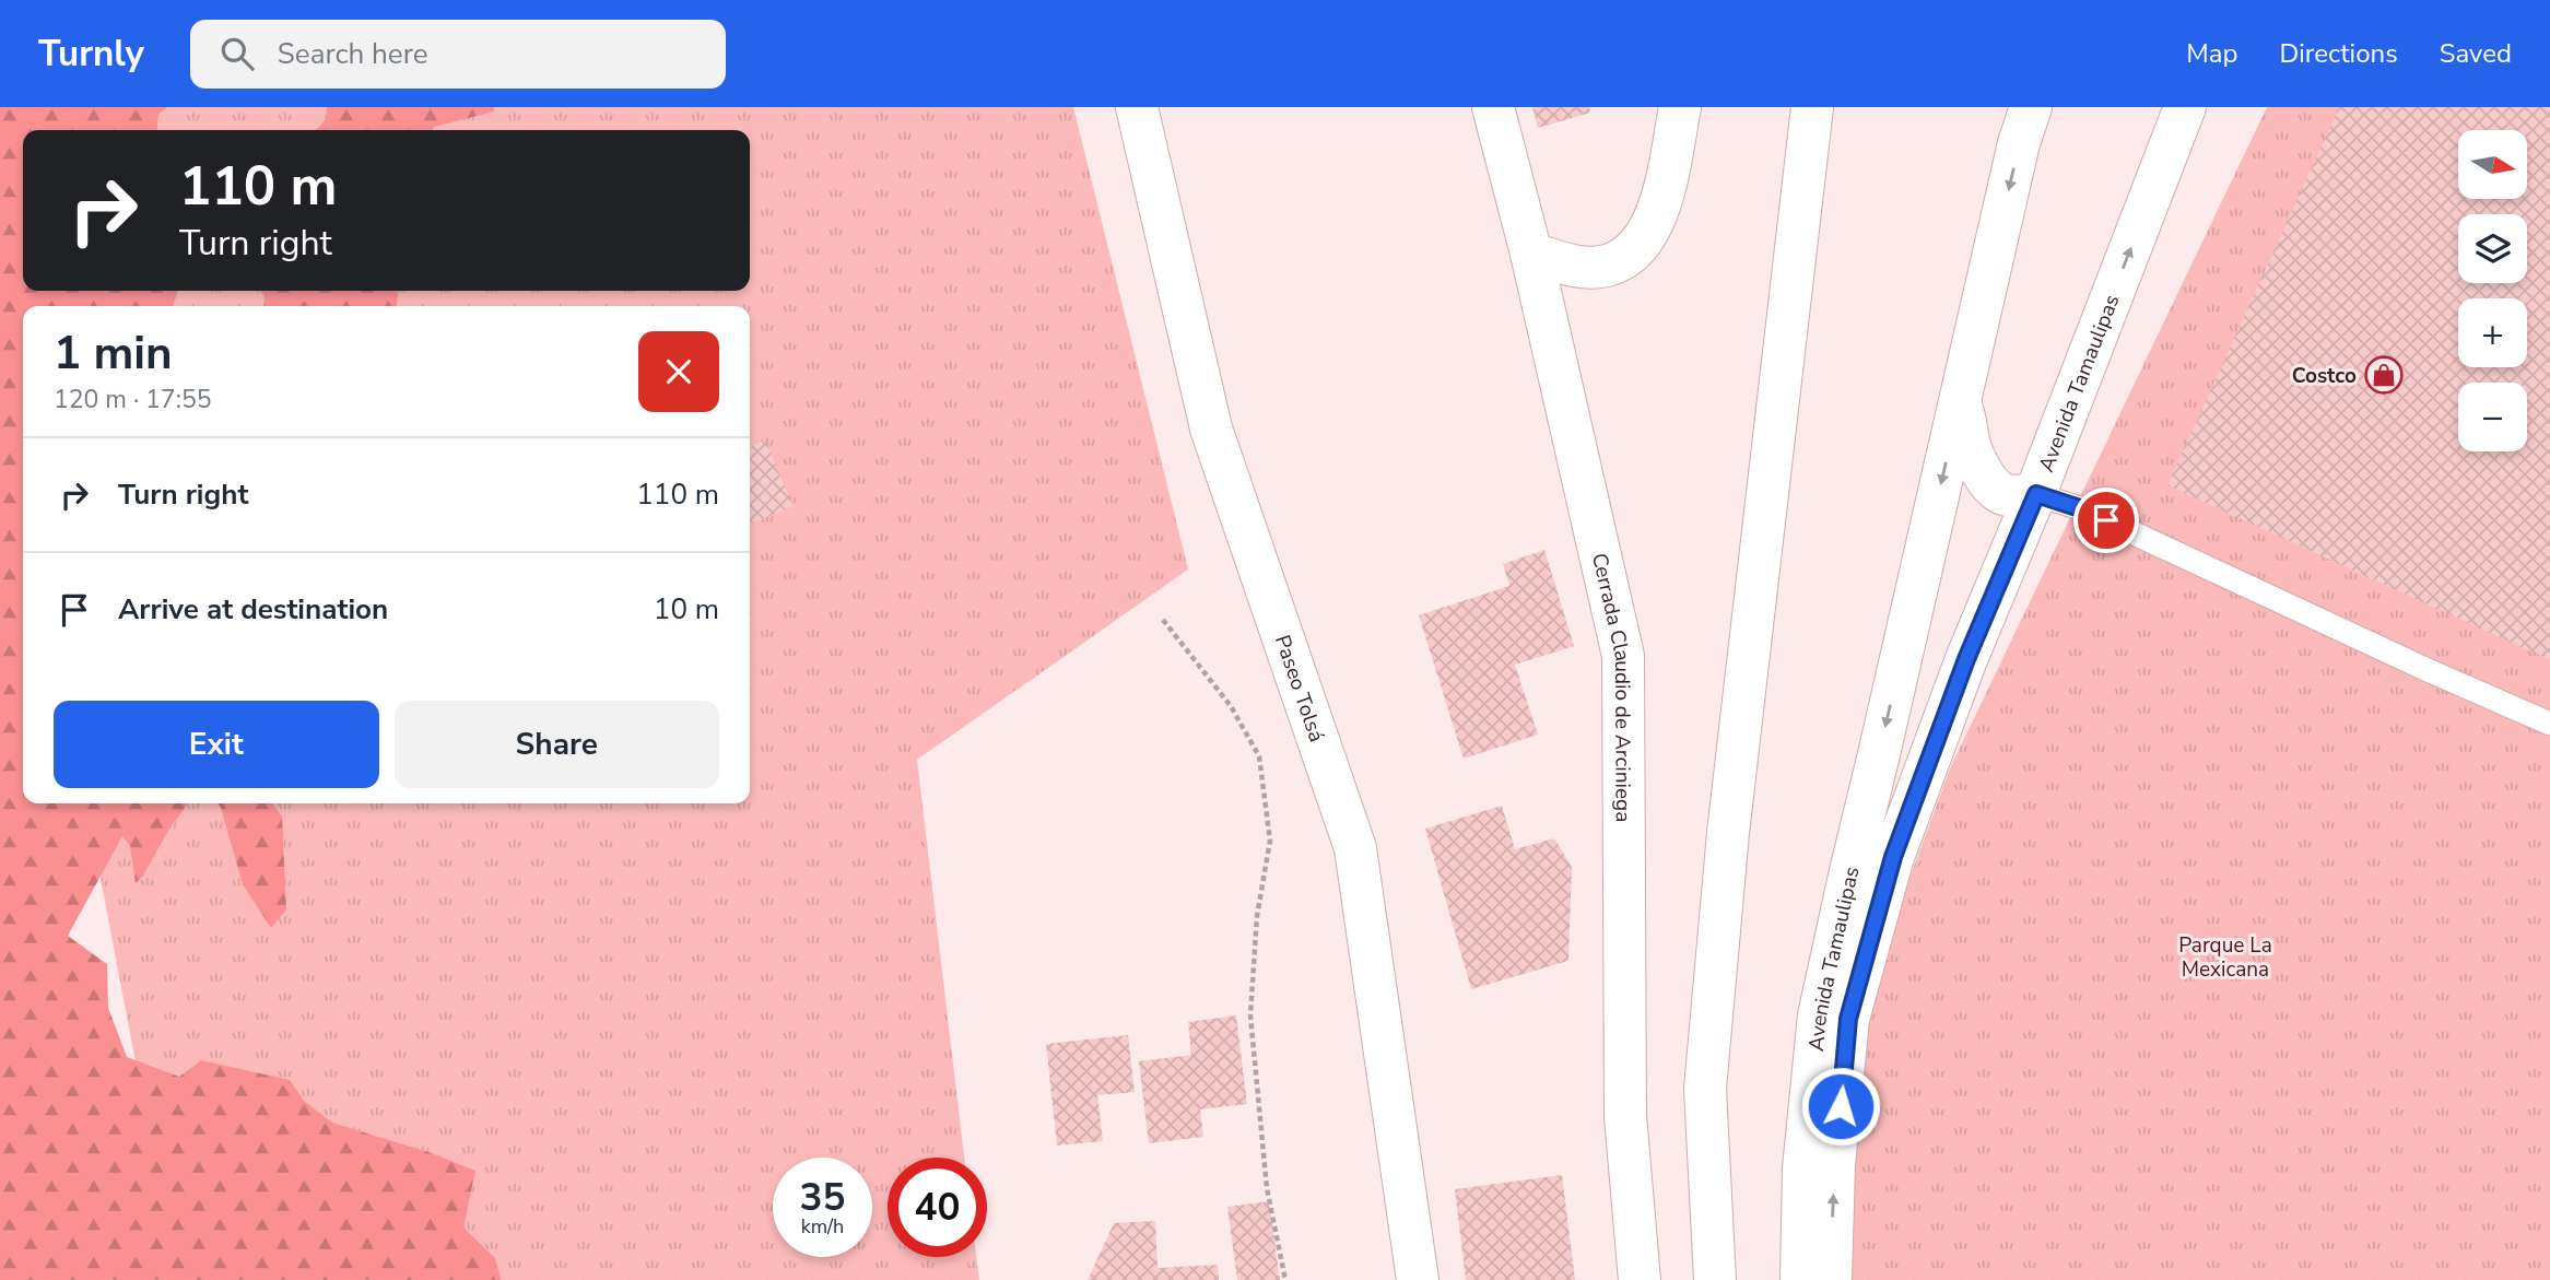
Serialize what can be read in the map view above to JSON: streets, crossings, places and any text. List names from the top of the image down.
{
  "streets": {
    "street": ["Avenida Tamaulipas", "Cerrada Claudio de Arciniega", "Paseo Tolsá"]
  },
  "parks": ["Parque La Mexicana"],
  "places": {
    "shop": ["Costco"]
  },
  "north": "right",
  "page": {
    "header": "Turnly",
    "search": "Search here",
    "nav": ["Map", "Directions", "Saved"],
    "map_buttons": ["+", "−"],
    "turn": ["110 m", "Turn right"],
    "heading": ["1 min", "120 m · 17:55"],
    "list": [
      {
        "name": "Turn right",
        "value": "110 m"
      },
      {
        "name": "Arrive at destination",
        "value": "10 m"
      }
    ],
    "buttons": ["Exit", "Share"],
    "speed": "35 km/h",
    "limit": "40"
  }
}
